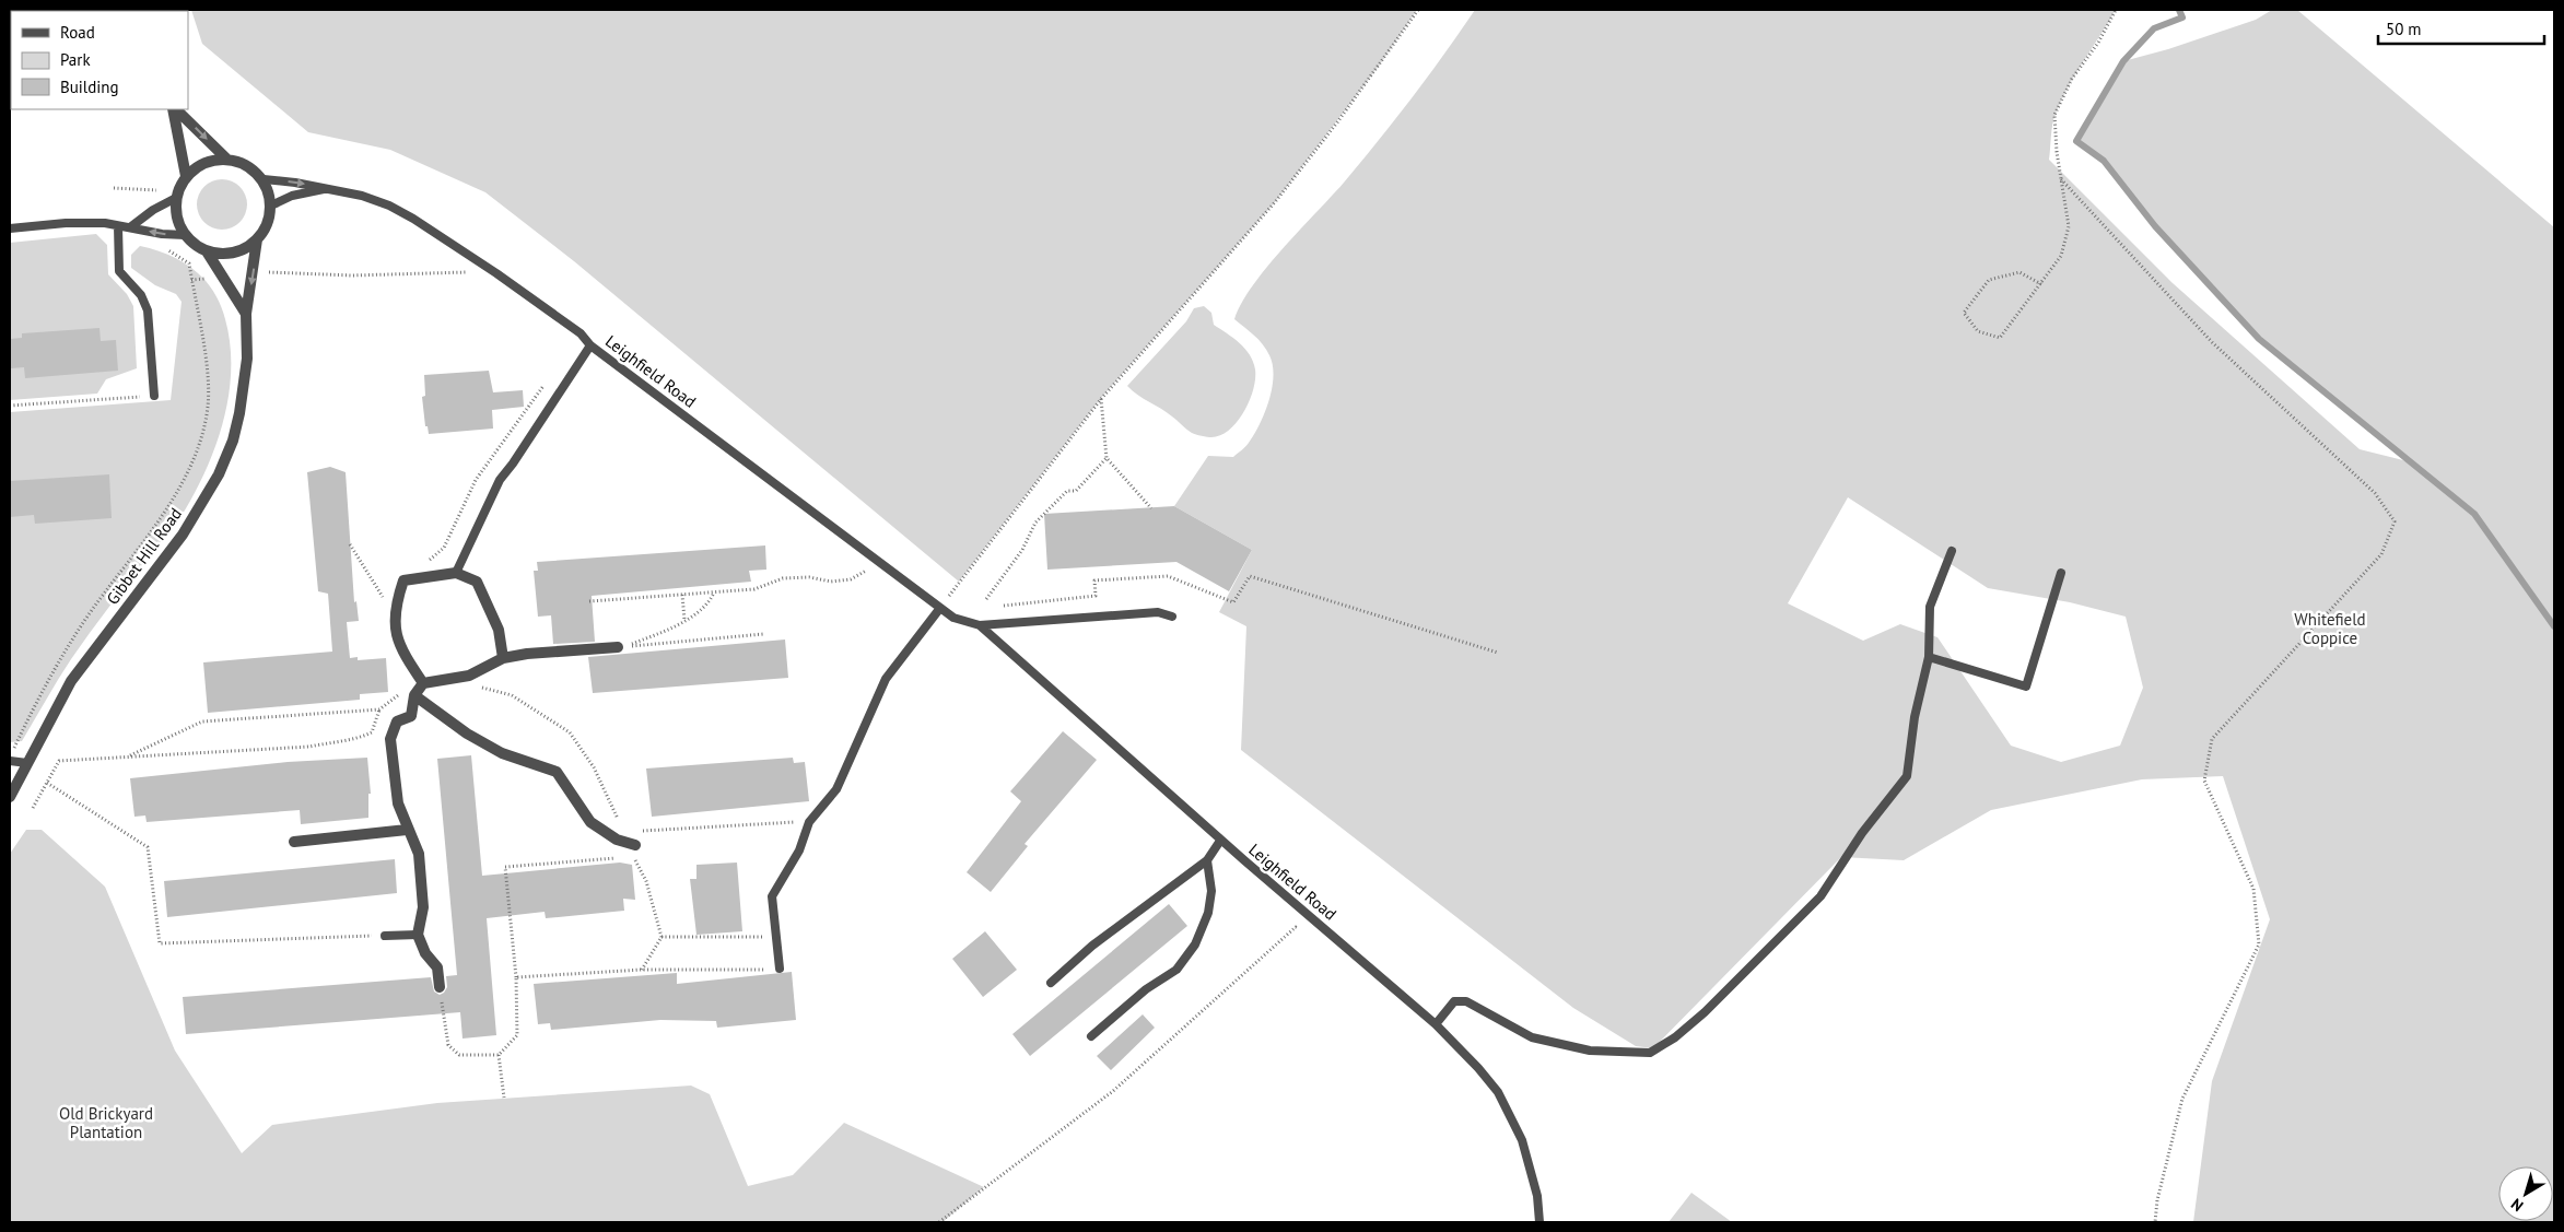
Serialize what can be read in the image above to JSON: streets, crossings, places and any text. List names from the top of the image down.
{
  "streets": {
    "street": ["Gibbet Hill Road"],
    "lane": ["Leighfield Road"]
  },
  "crossings": [
    ["Leighfield Road", "Gibbet Hill Road"]
  ],
  "parks": ["Whitefield Coppice", "Old Brickyard Plantation"],
  "legend": ["Road", "Park", "Building"],
  "scale_bar": "50 m",
  "north": "bottom left"
}
